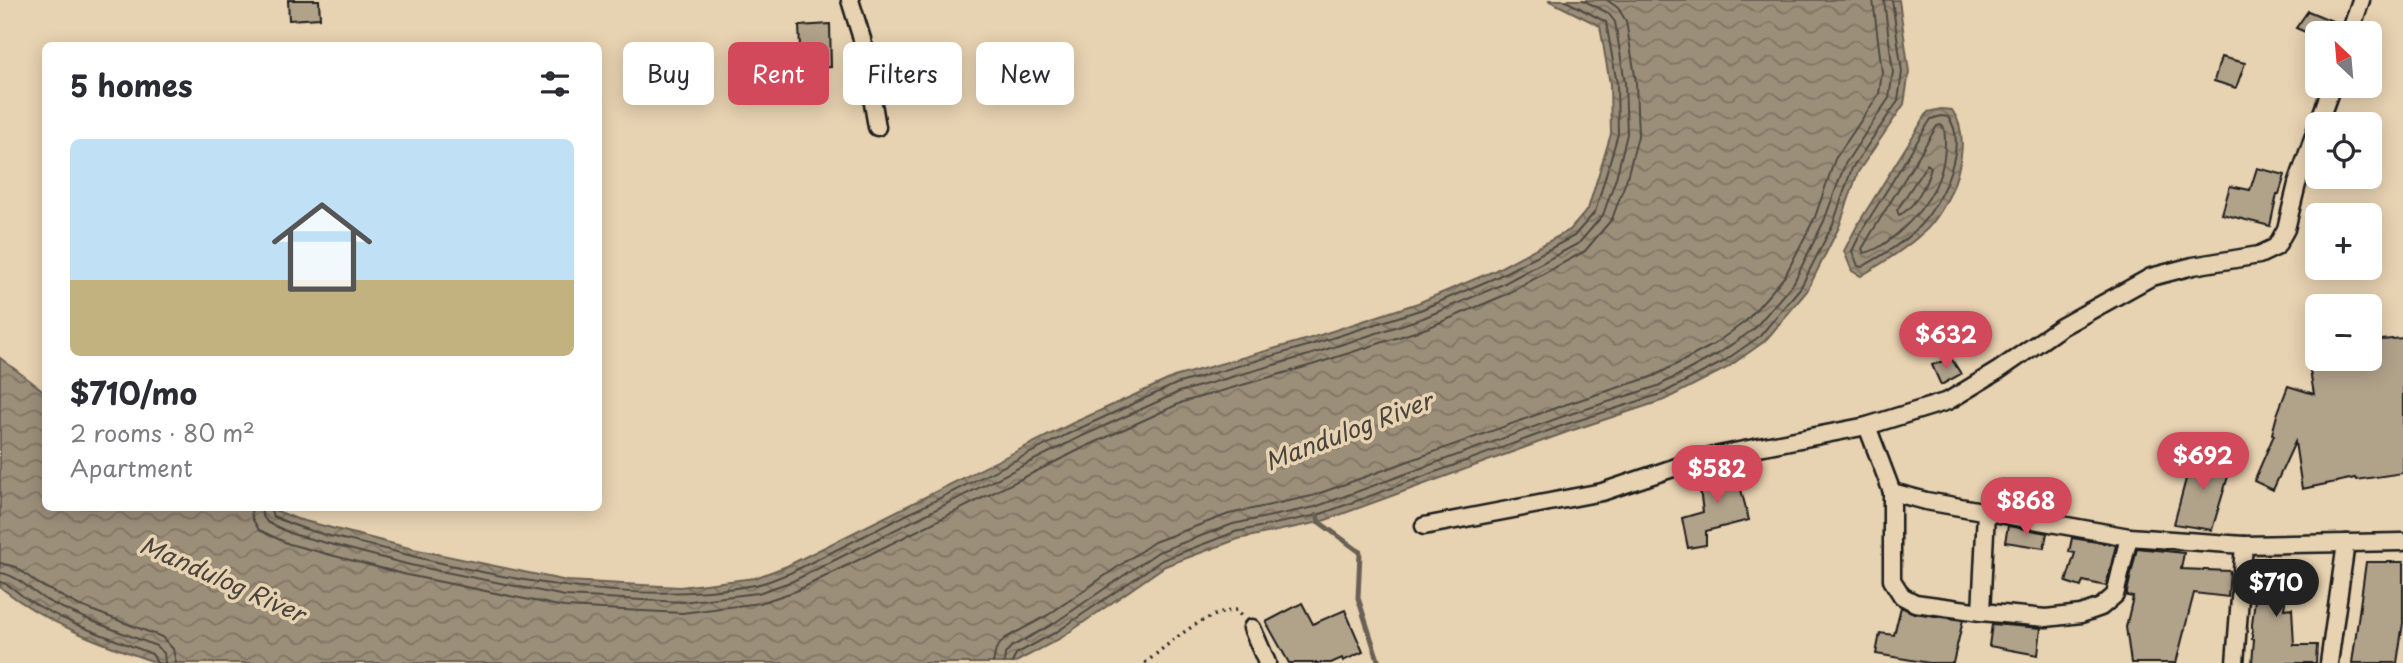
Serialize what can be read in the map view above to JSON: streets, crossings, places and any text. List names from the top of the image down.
{
  "water": ["Mandulog River"],
  "north": "top left",
  "page": {
    "map_buttons": ["+", "−"],
    "chip": [
      "Buy",
      "Rent",
      "Filters",
      "New"
    ],
    "heading": "5 homes",
    "list": [
      {
        "name": "$710/mo",
        "note": "2 rooms · 80 m² · Apartment"
      }
    ],
    "price": [
      "$632",
      "$692",
      "$582",
      "$868",
      "$710"
    ]
  }
}
